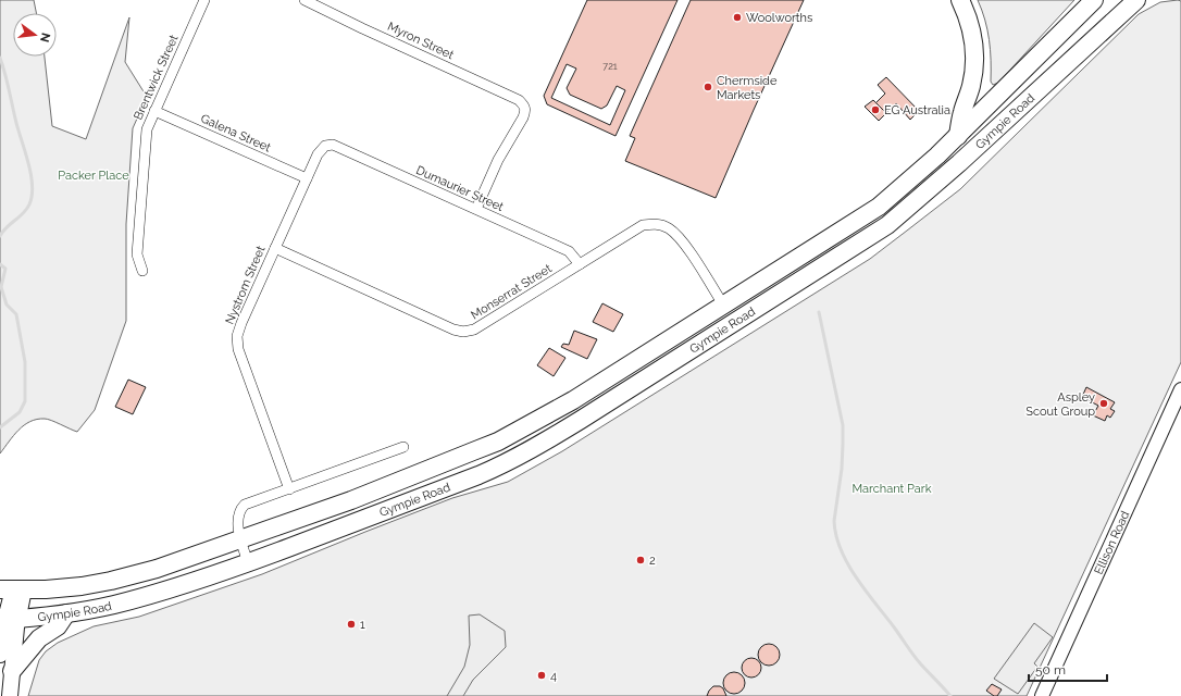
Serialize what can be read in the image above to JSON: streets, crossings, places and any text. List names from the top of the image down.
{
  "streets": {
    "highway": ["Gympie Road"],
    "main road": ["Ellison Road"],
    "street": [
      "Myron Street",
      "Brentwick Street",
      "Galena Street",
      "Dumaurier Street",
      "Nystrom Street",
      "Monserrat Street"
    ]
  },
  "crossings": [
    ["Myron Street", "Dumaurier Street"],
    ["Brentwick Street", "Galena Street"],
    ["Gympie Road", "Monserrat Street"],
    ["Galena Street", "Nystrom Street"],
    ["Dumaurier Street", "Nystrom Street"],
    ["Dumaurier Street", "Monserrat Street"],
    ["Nystrom Street", "Monserrat Street"]
  ],
  "parks": ["Packer Place", "Marchant Park"],
  "places": [
    "Woolworths",
    "Chermside Markets",
    "EG Australia",
    "Aspley Scout Group",
    "2",
    "1",
    "4"
  ],
  "house_numbers": ["721"],
  "scale_bar": "50 m",
  "north": "right"
}
